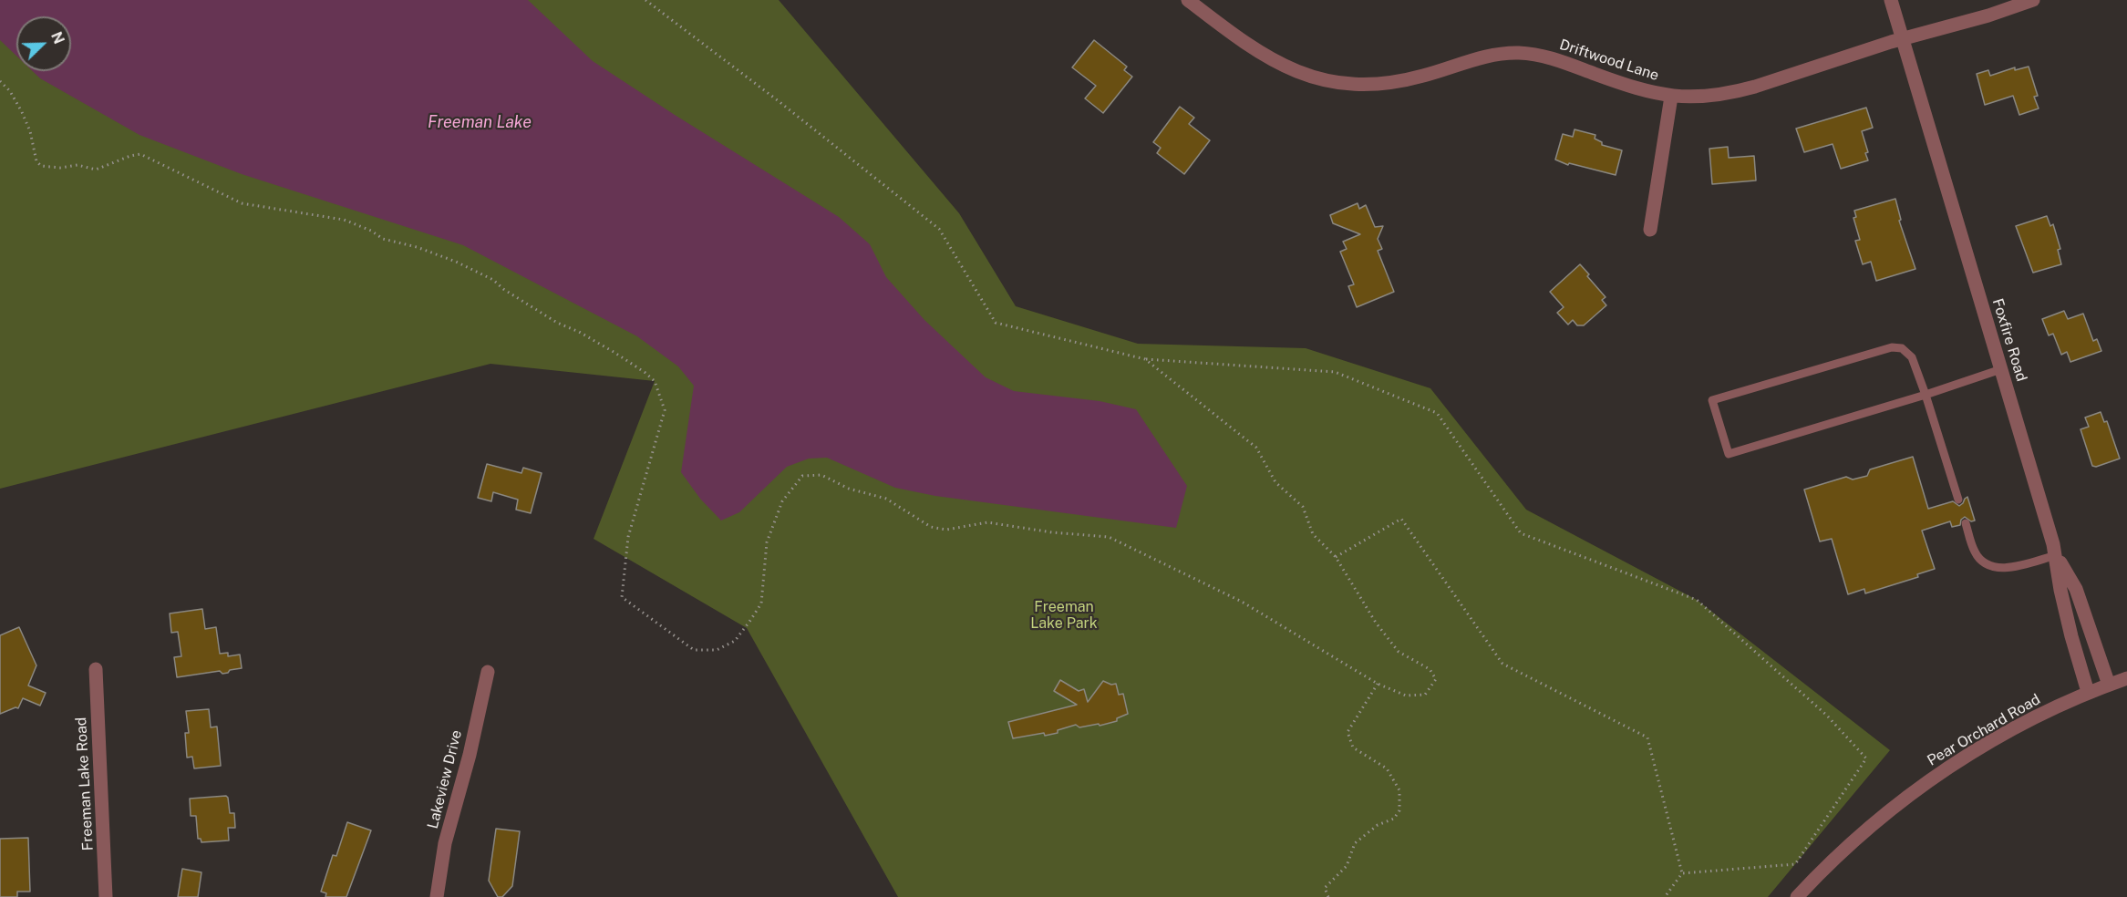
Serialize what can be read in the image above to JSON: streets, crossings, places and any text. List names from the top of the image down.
{
  "streets": {
    "street": [
      "Driftwood Lane",
      "Foxfire Road",
      "Pear Orchard Road",
      "Lakeview Drive",
      "Freeman Lake Road"
    ]
  },
  "crossings": [
    ["Driftwood Lane", "Foxfire Road"],
    ["Foxfire Road", "Pear Orchard Road"]
  ],
  "water": ["Freeman Lake"],
  "parks": ["Freeman Lake Park"],
  "north": "top right"
}
